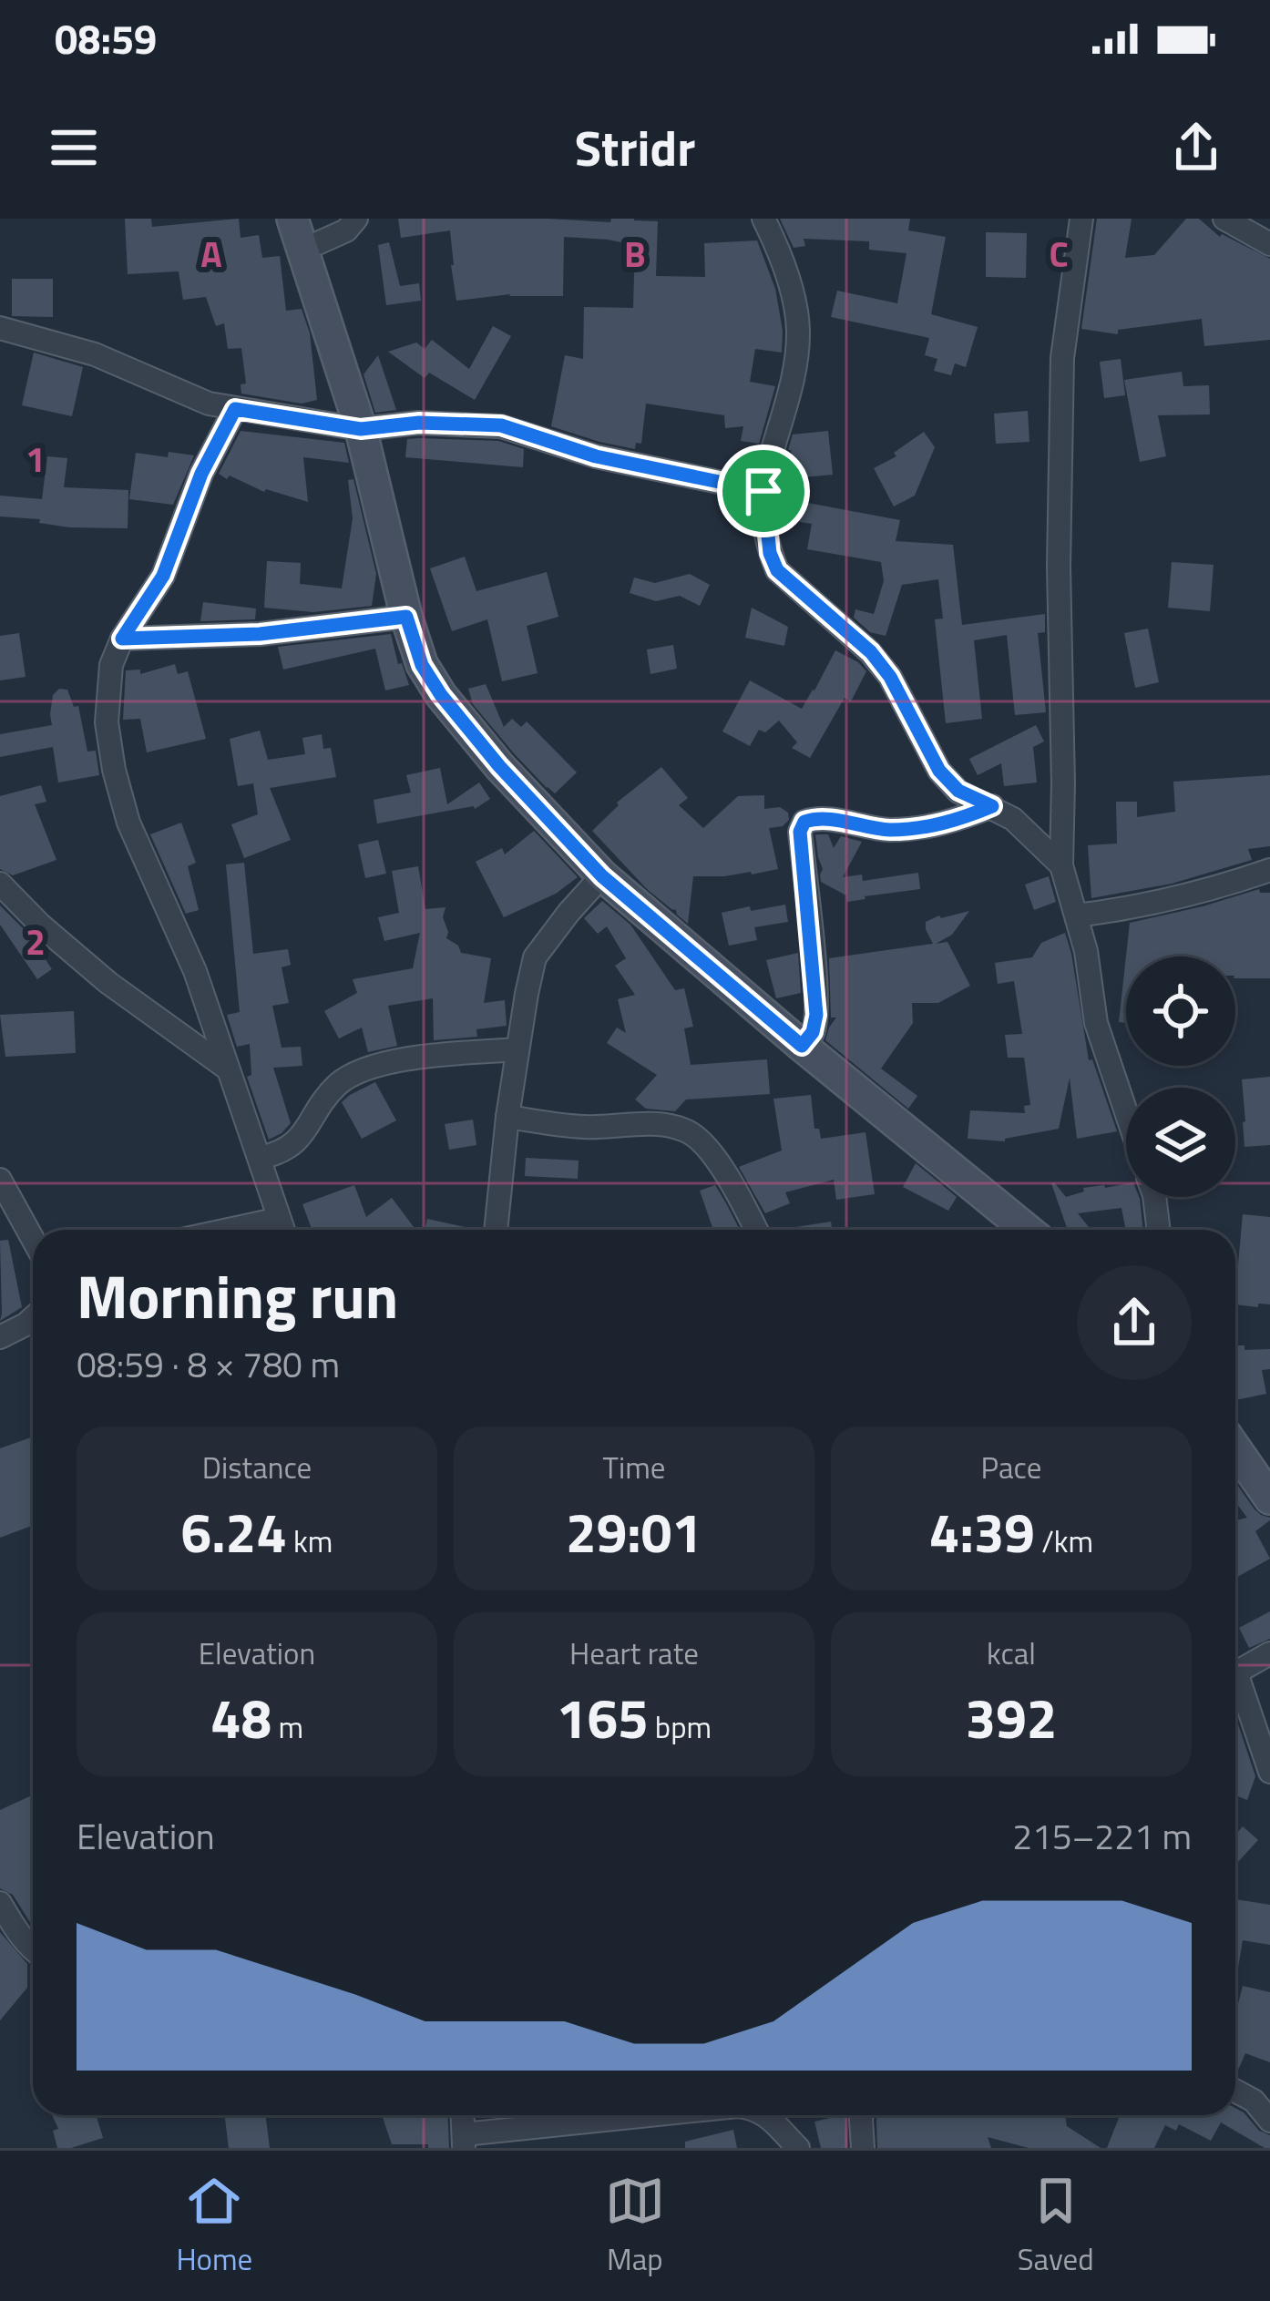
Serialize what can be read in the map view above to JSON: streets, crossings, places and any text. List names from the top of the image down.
{
  "page": {
    "status": "08:59",
    "header": "Stridr",
    "heading": ["Morning run", "08:59 · 8 × 780 m"],
    "stats": [
      ["Distance", "6.24 km"],
      ["Time", "29:01"],
      ["Pace", "4:39 /km"],
      ["Elevation", "48 m"],
      ["Heart rate", "165 bpm"],
      ["kcal", "392"]
    ],
    "chart": ["Elevation", "215–221 m"],
    "tabs": ["Home", "Map", "Saved"]
  },
  "grid": {
    "columns": ["A", "B", "C"],
    "rows": ["1", "2"]
  }
}
